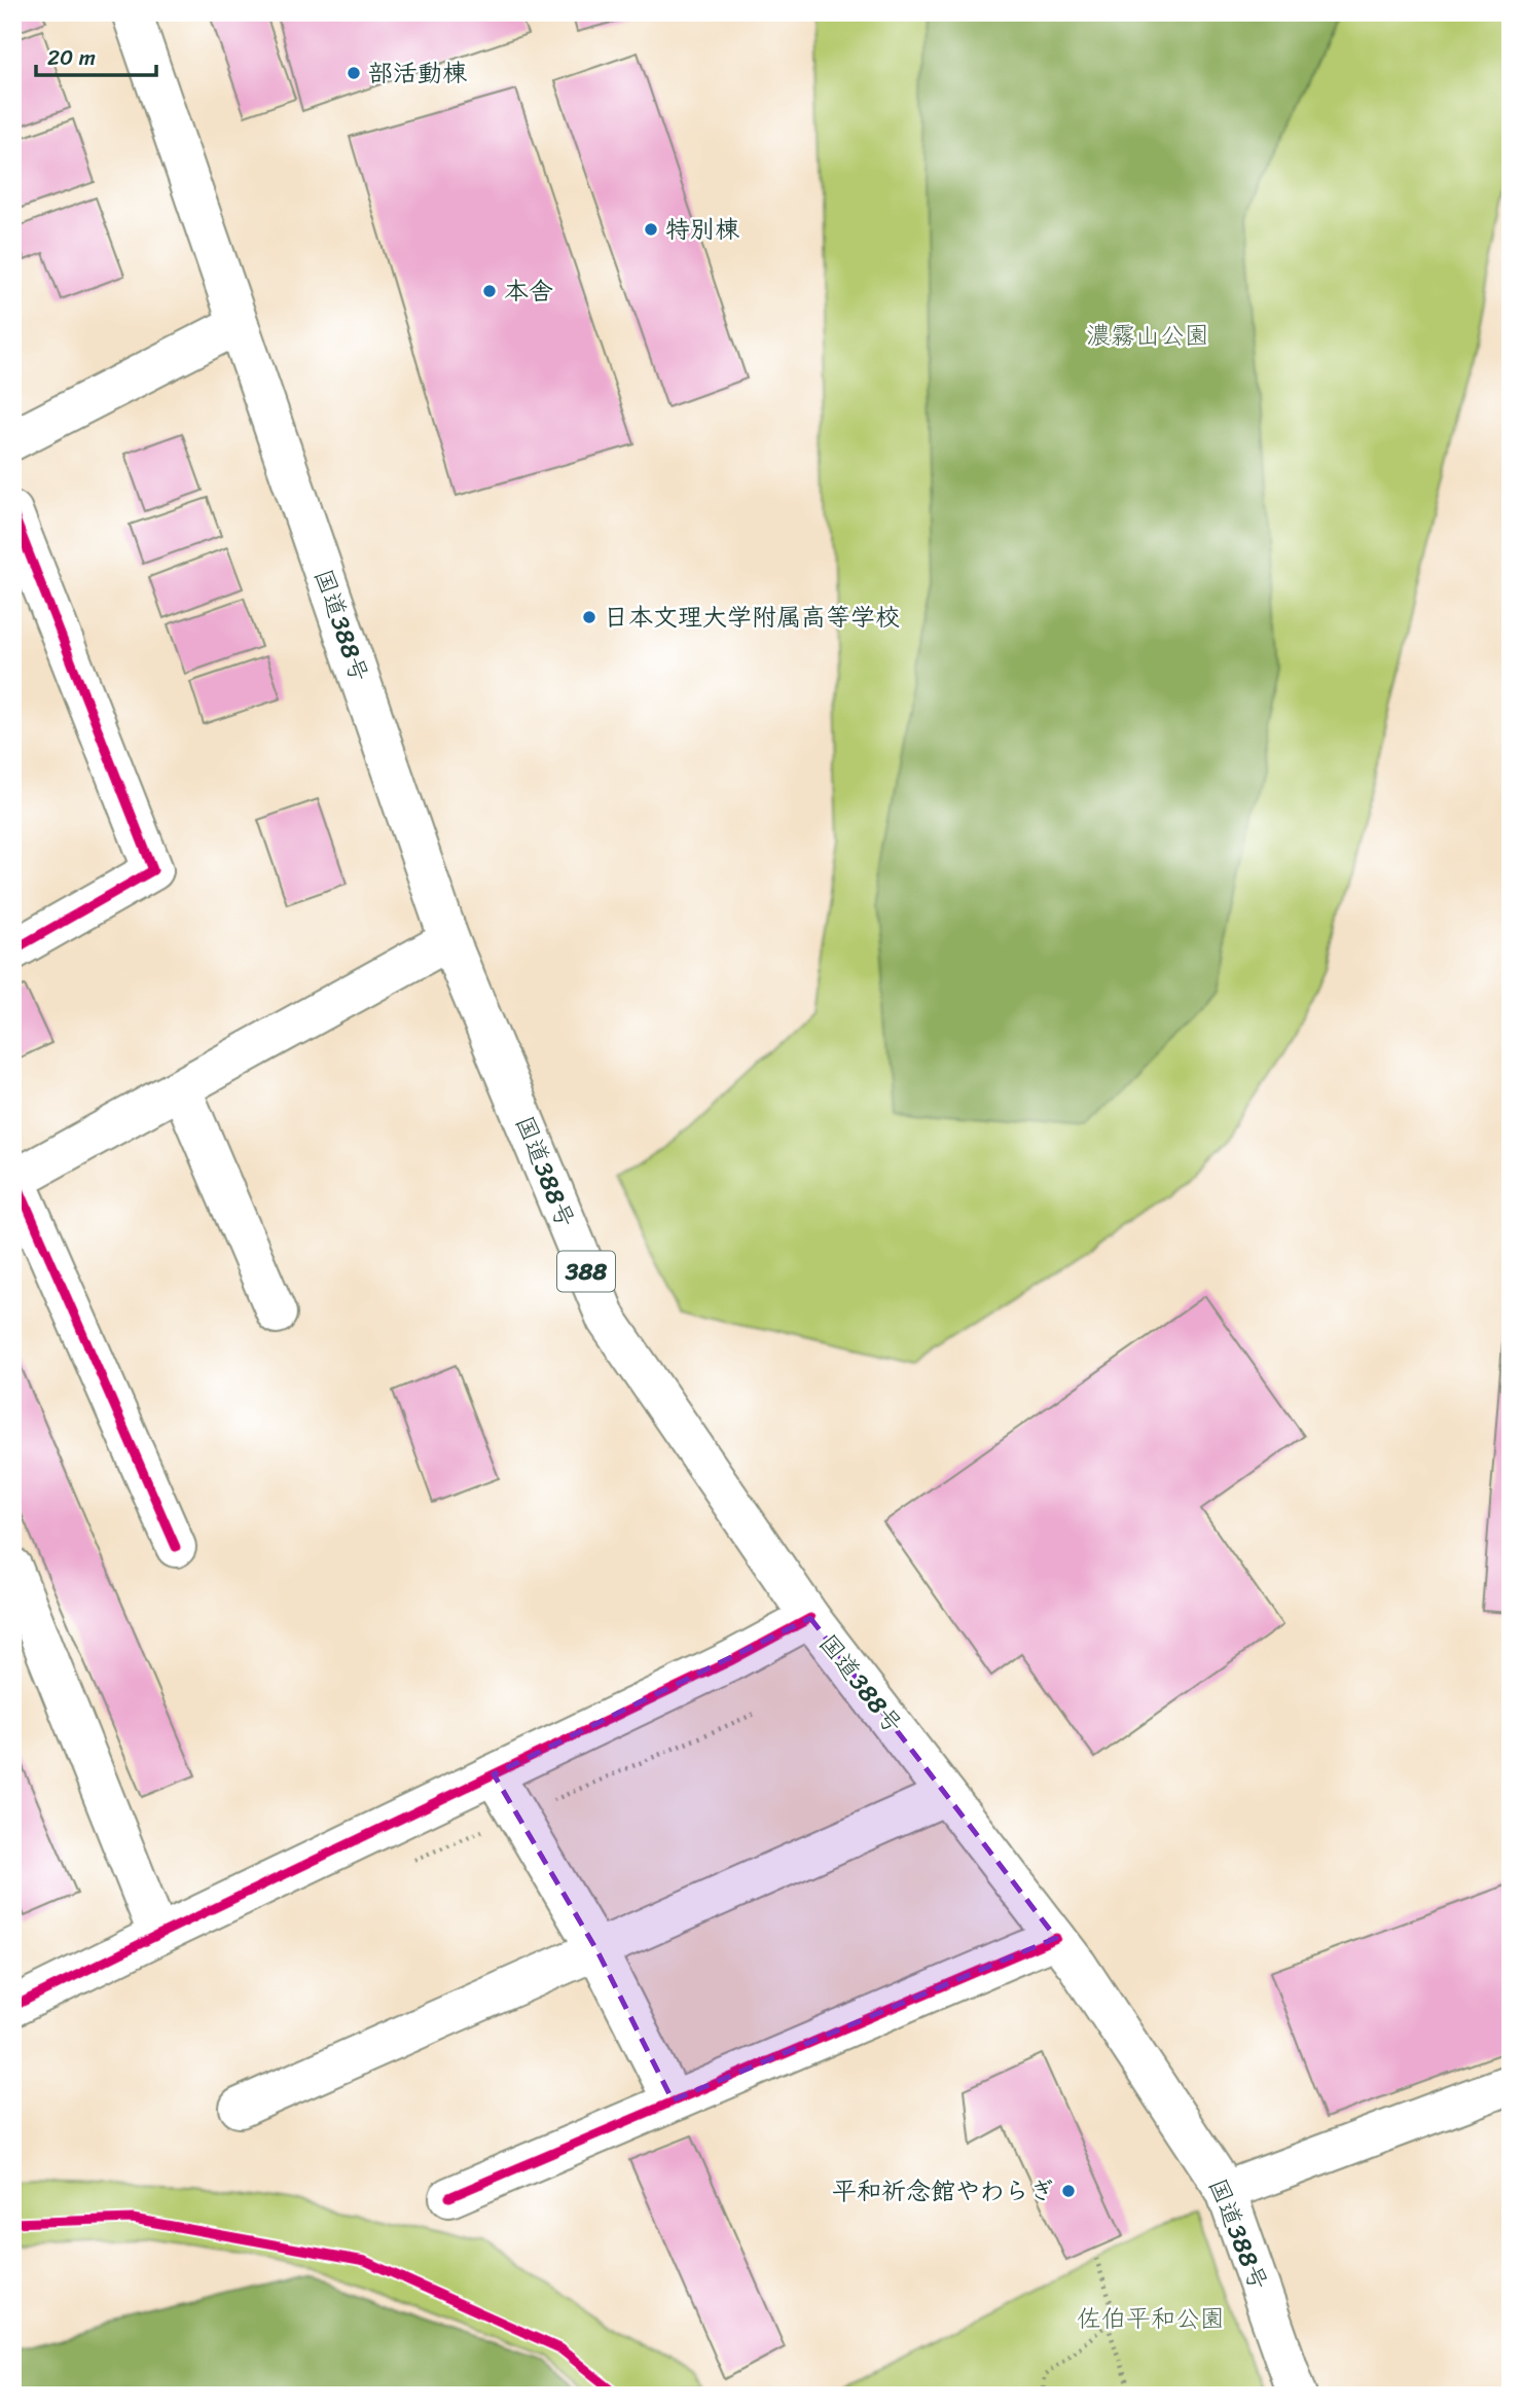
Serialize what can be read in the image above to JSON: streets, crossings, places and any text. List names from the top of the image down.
{
  "streets": {
    "main road": ["国道388号", "388"]
  },
  "parks": ["濃霧山公園", "佐伯平和公園"],
  "places": [
    "部活動棟",
    "特別棟",
    "本舎",
    "日本文理大学附属高等学校",
    "平和祈念館やわらぎ"
  ],
  "scale_bar": "20 m"
}
